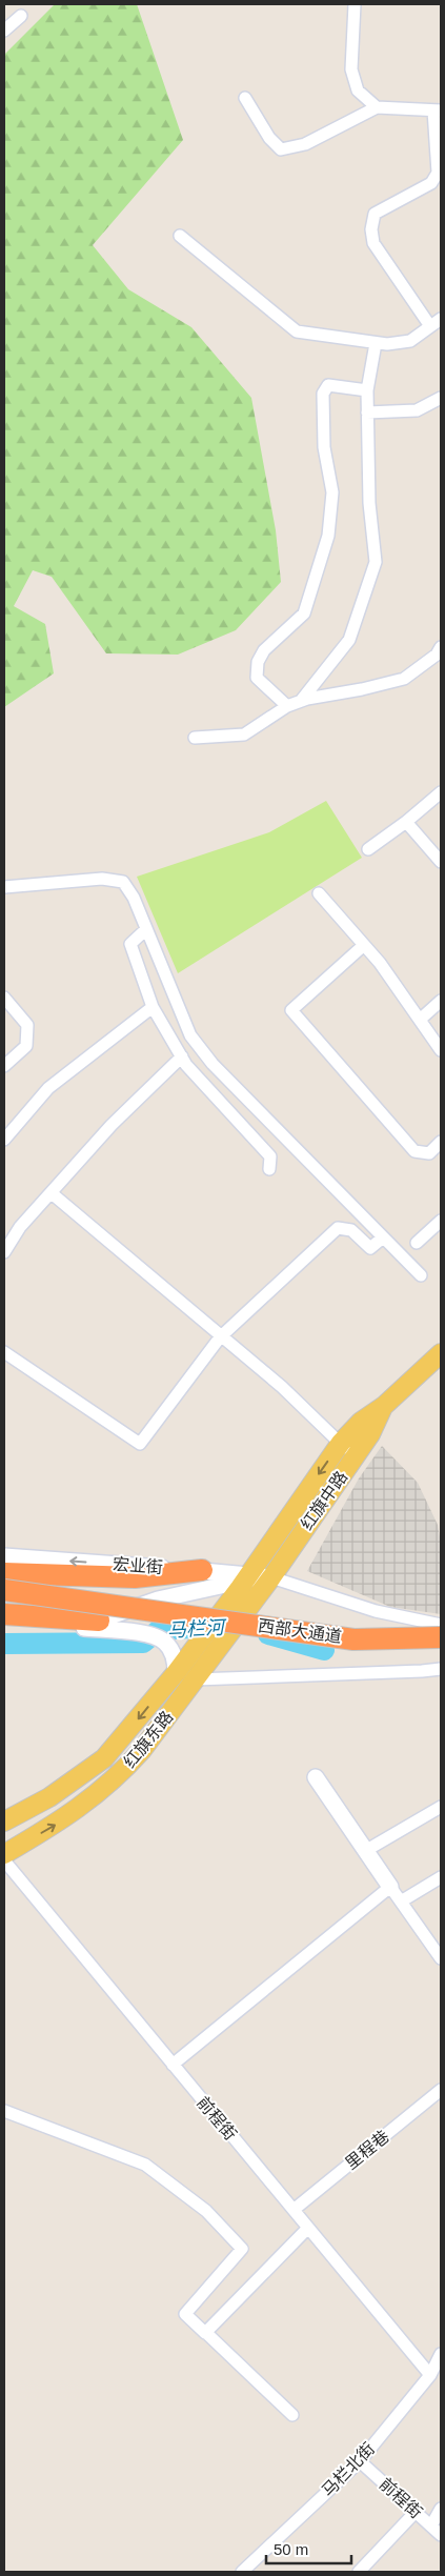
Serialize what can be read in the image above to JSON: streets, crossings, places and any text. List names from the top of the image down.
{
  "streets": {
    "highway": ["西部大通道"],
    "main road": ["红旗中路", "宏业街", "红旗东路"],
    "street": ["前程街", "里程巷", "马栏北街"]
  },
  "crossings": [
    ["红旗中路", "宏业街"],
    ["红旗中路", "红旗东路"],
    ["宏业街", "红旗东路"],
    ["前程街", "里程巷"],
    ["前程街", "马栏北街"]
  ],
  "water": ["马栏河"],
  "scale_bar": "50 m"
}
